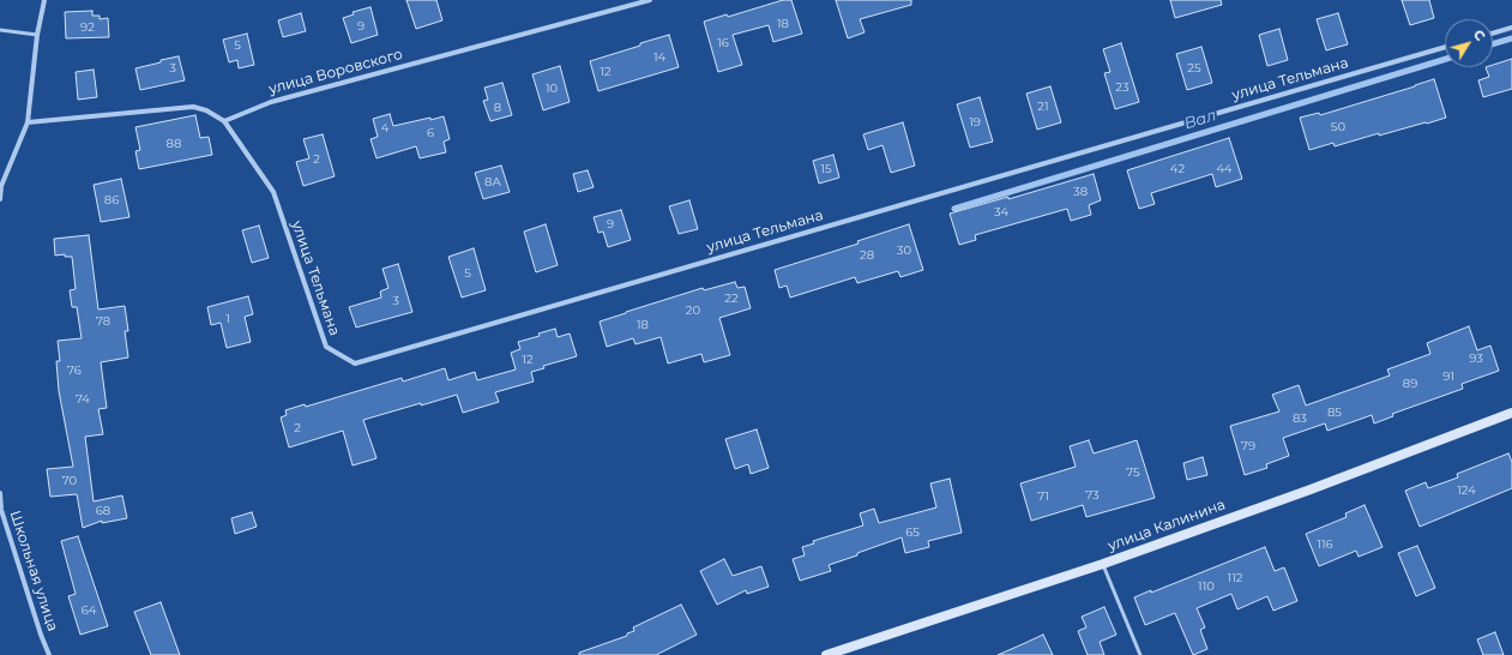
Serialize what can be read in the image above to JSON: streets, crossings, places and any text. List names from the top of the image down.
{
  "streets": {
    "street": [
      "улица Воровского",
      "улица Тельмана",
      "улица Калинина",
      "Школьная улица"
    ]
  },
  "crossings": [
    ["улица Воровского", "улица Тельмана"]
  ],
  "water": ["Вал"],
  "house_numbers": [
    "18",
    "9",
    "92",
    "16",
    "5",
    "14",
    "3",
    "25",
    "12",
    "23",
    "10",
    "21",
    "8",
    "19",
    "50",
    "4",
    "6",
    "88",
    "2",
    "15",
    "42",
    "44",
    "8А",
    "38",
    "86",
    "34",
    "9",
    "30",
    "28",
    "5",
    "22",
    "3",
    "20",
    "1",
    "78",
    "18",
    "93",
    "12",
    "76",
    "91",
    "89",
    "74",
    "85",
    "83",
    "2",
    "79",
    "75",
    "70",
    "124",
    "73",
    "71",
    "68",
    "65",
    "116",
    "112",
    "110",
    "64"
  ],
  "north": "top right"
}
